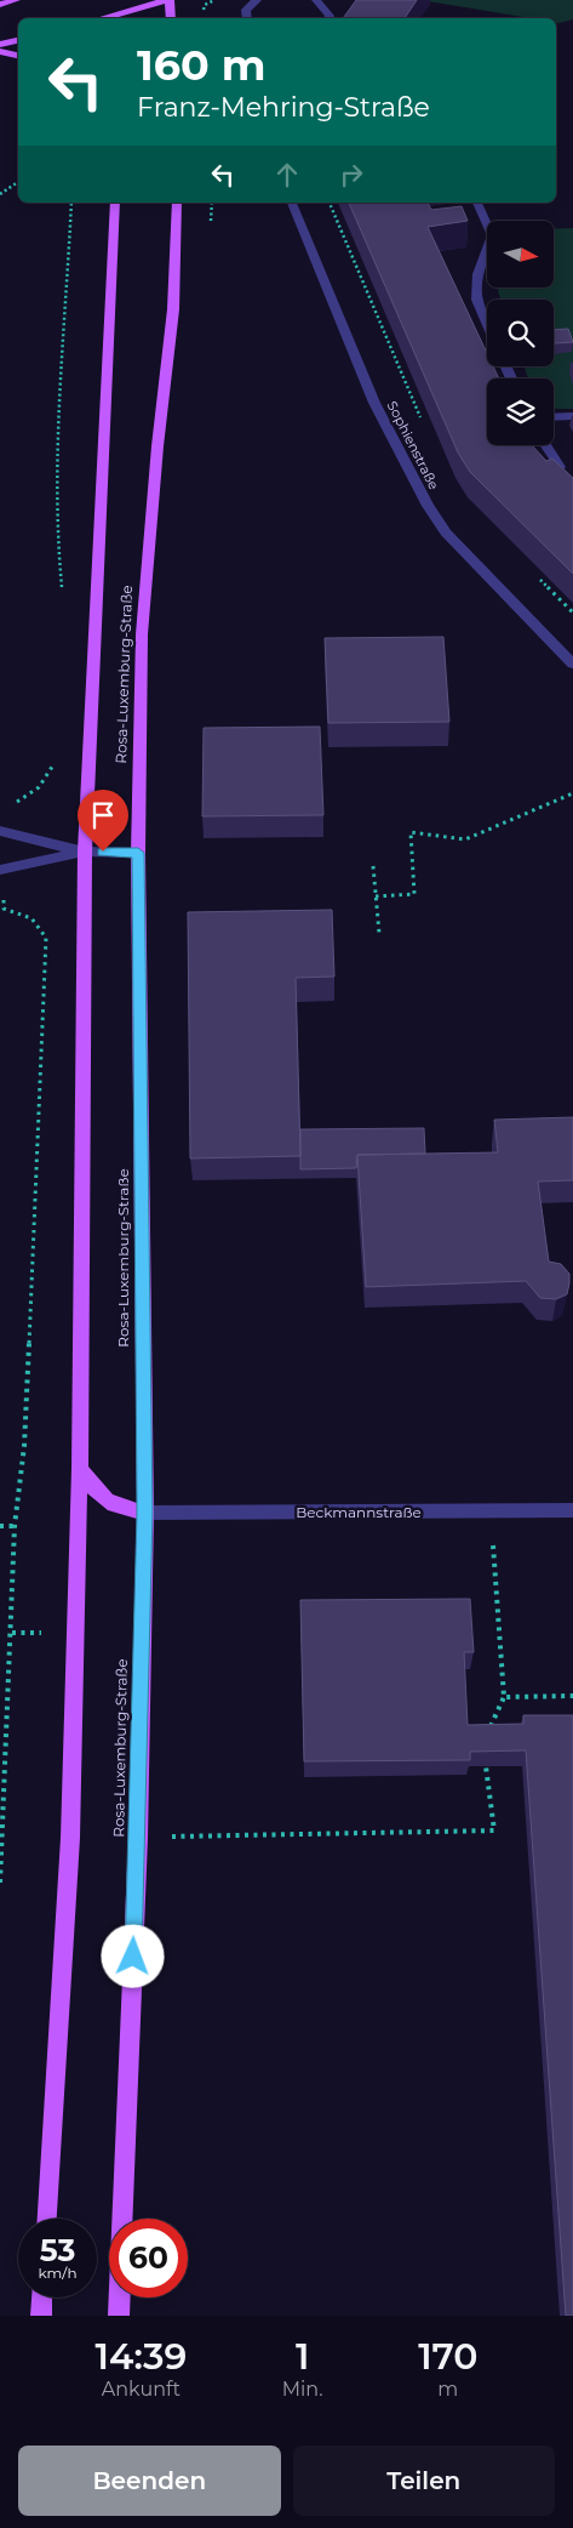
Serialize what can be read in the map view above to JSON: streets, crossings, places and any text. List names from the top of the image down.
{
  "streets": {
    "main road": ["Rosa-Luxemburg-Straße"],
    "street": ["Sophienstraße", "Beckmannstraße"]
  },
  "crossings": [
    ["Rosa-Luxemburg-Straße", "Beckmannstraße"]
  ],
  "north": "right",
  "page": {
    "turn": ["160 m", "Franz-Mehring-Straße"],
    "speed": "53 km/h",
    "limit": "60",
    "eta": [
      "14:39",
      "Ankunft",
      "1",
      "Min.",
      "170",
      "m"
    ],
    "buttons": ["Beenden", "Teilen"]
  }
}
